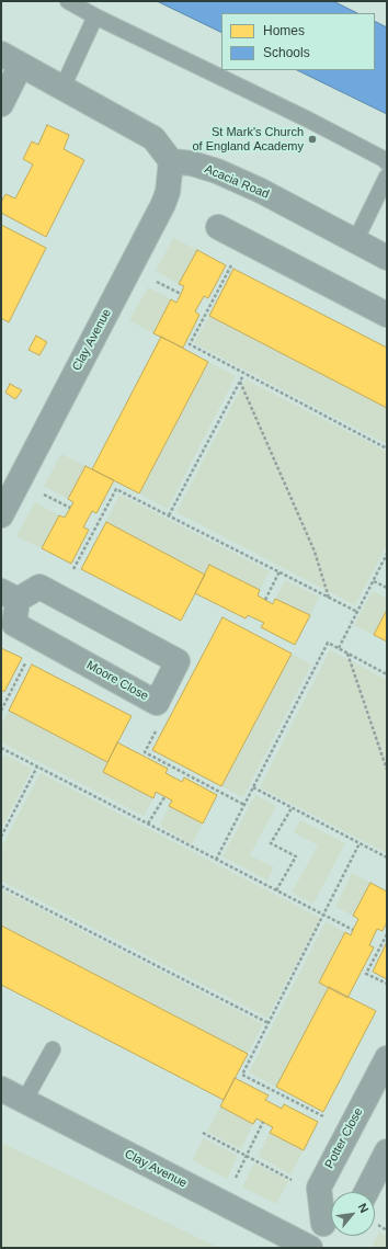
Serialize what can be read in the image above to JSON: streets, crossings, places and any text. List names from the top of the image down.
{
  "streets": {
    "street": [
      "Acacia Road",
      "Clay Avenue",
      "Moore Close",
      "Potter Close"
    ]
  },
  "crossings": [
    ["Acacia Road", "Clay Avenue"]
  ],
  "places": ["St Mark's Church of England Academy"],
  "legend": ["Homes", "Schools"],
  "north": "top right"
}
